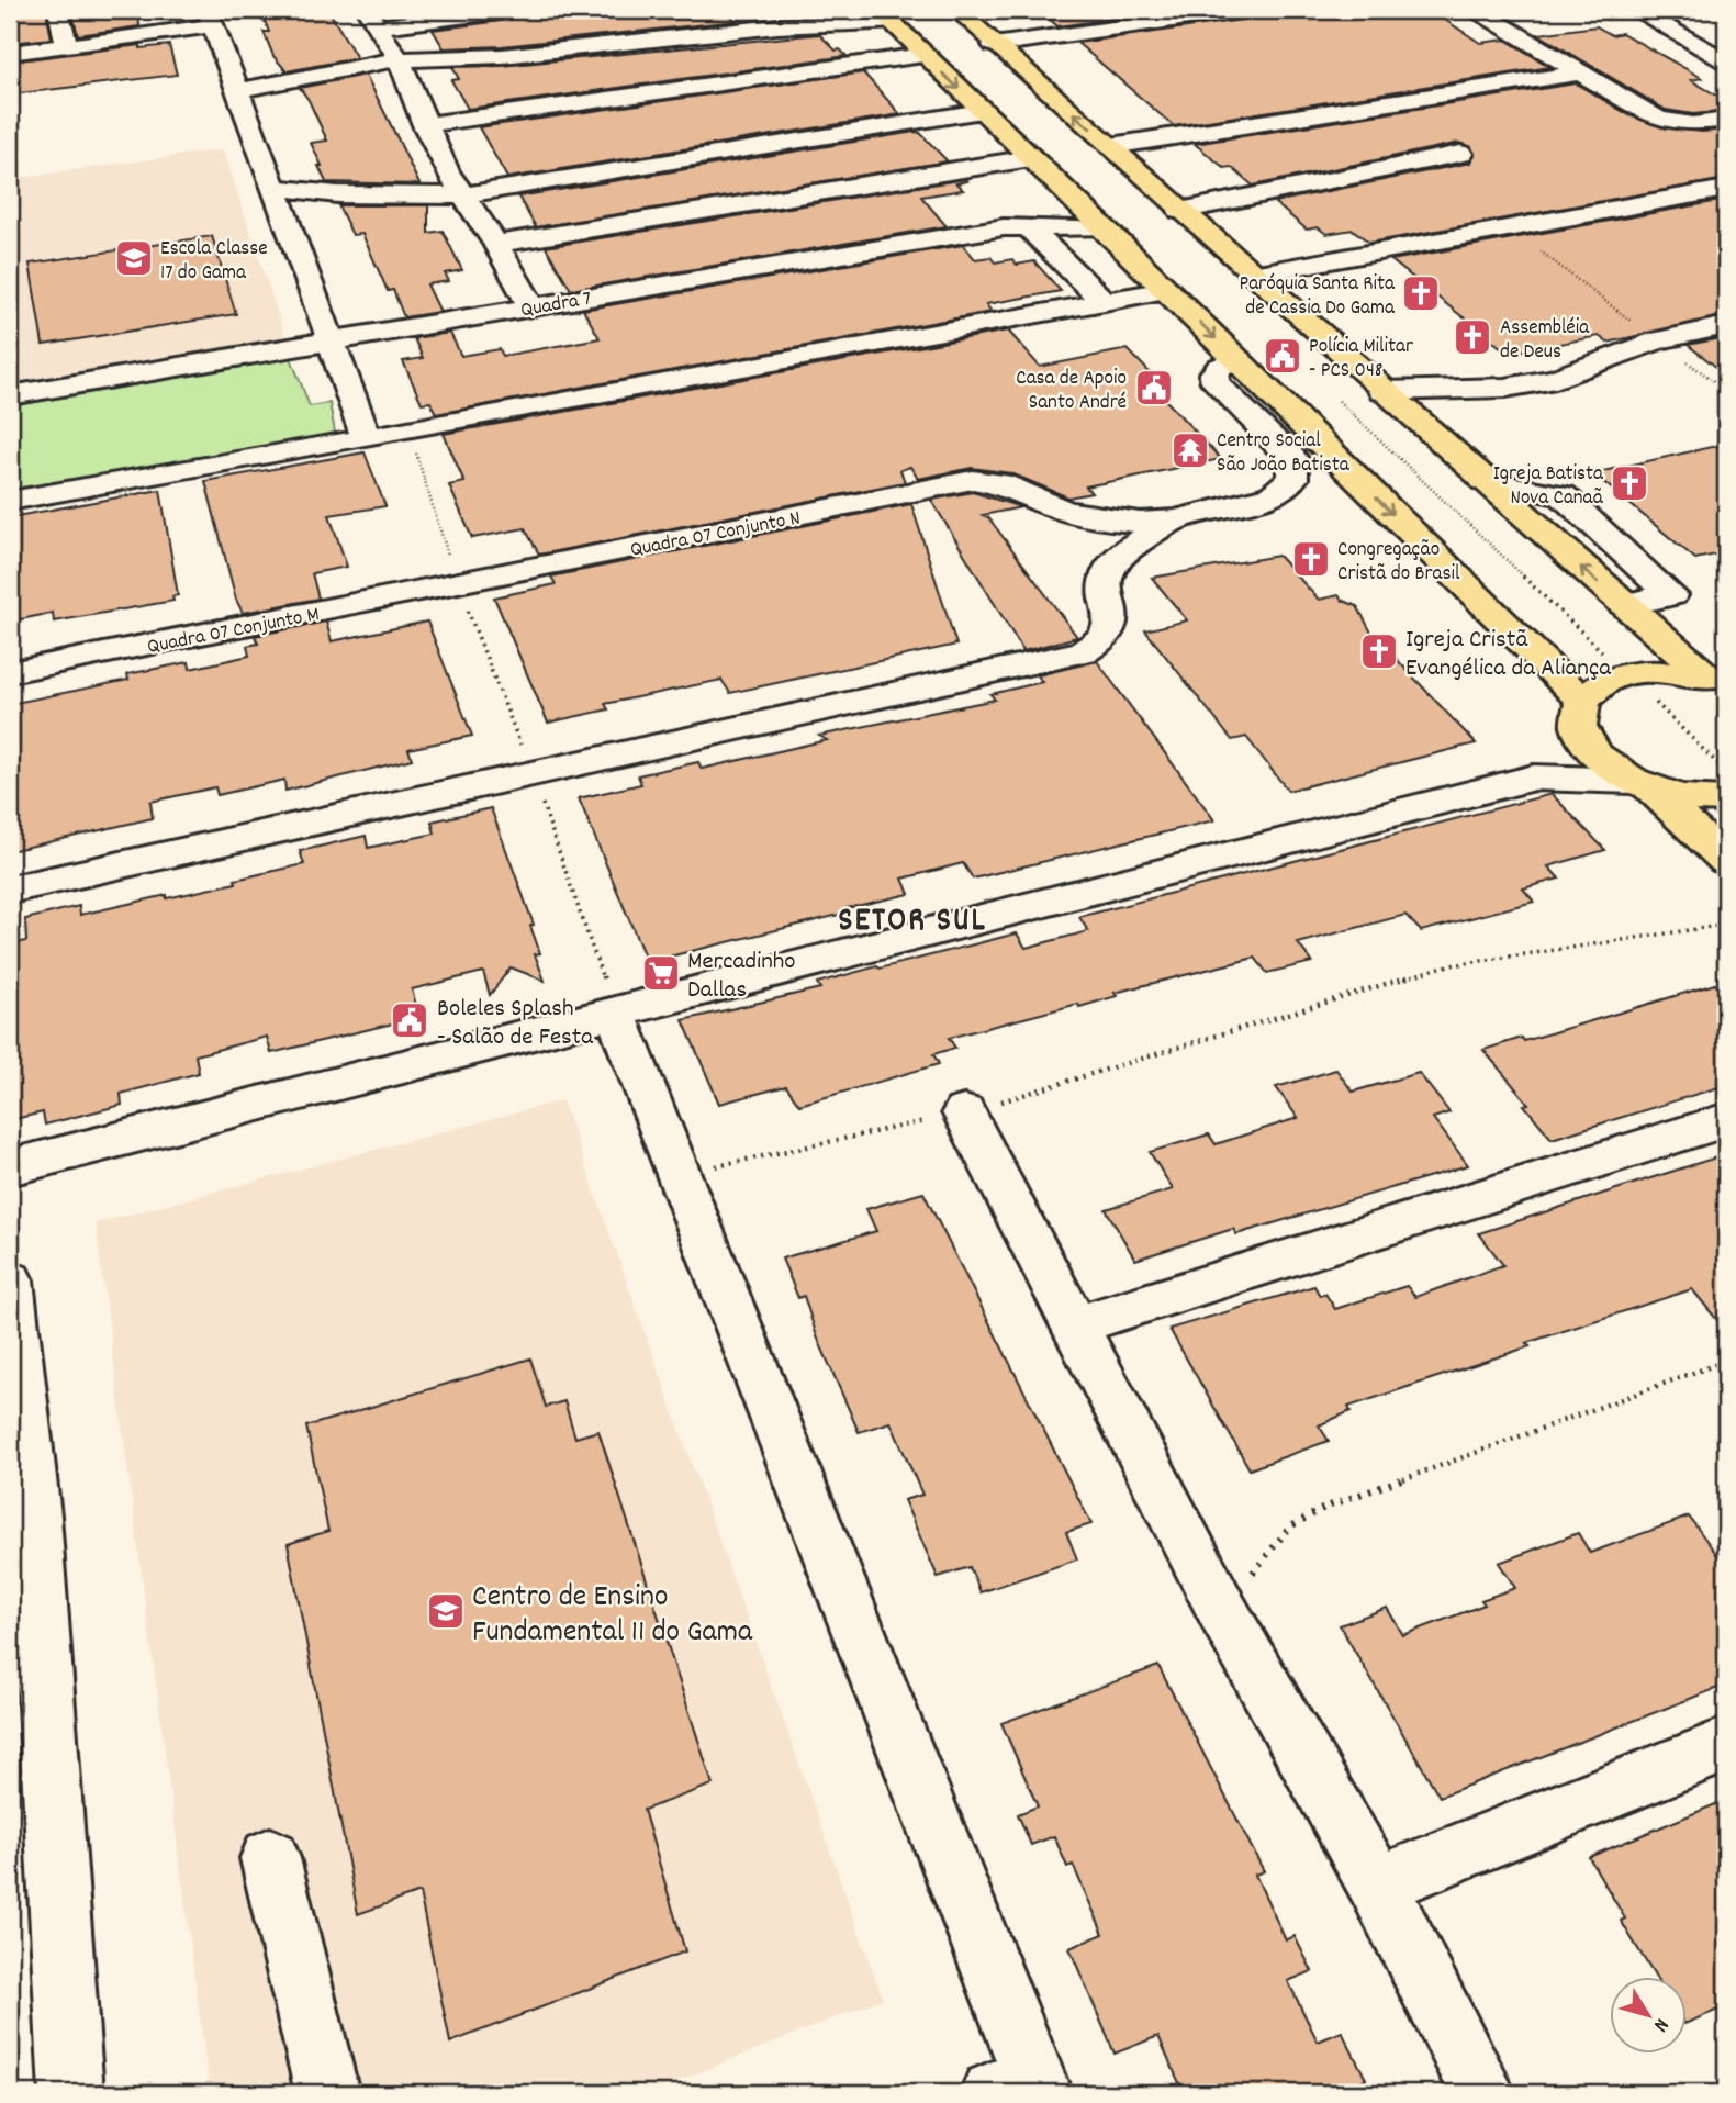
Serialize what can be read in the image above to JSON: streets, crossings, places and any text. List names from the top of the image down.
{
  "streets": {
    "street": ["Quadra 7", "Quadra 07 Conjunto N", "Quadra 07 Conjunto M"]
  },
  "crossings": [
    ["Quadra 07 Conjunto N", "Quadra 07 Conjunto M"]
  ],
  "districts": ["SETOR SUL"],
  "places": {
    "school or university": ["Escola Classe 17 do Gama", "Centro de Ensino Fundamental 11 do Gama"],
    "church": [
      "Paróquia Santa Rita de Cassia Do Gama",
      "Assembléia de Deus",
      "Igreja Batista Nova Canaã",
      "Congregação Cristã do Brasil",
      "Igreja Cristã Evangélica da Aliança"
    ],
    "public building": ["Polícia Militar - PCS 048", "Casa de Apoio Santo André", "Boleles Splash - Salão de Festa"],
    "temple": ["Centro Social São João Batista"],
    "supermarket": ["Mercadinho Dallas"]
  },
  "north": "bottom right"
}
